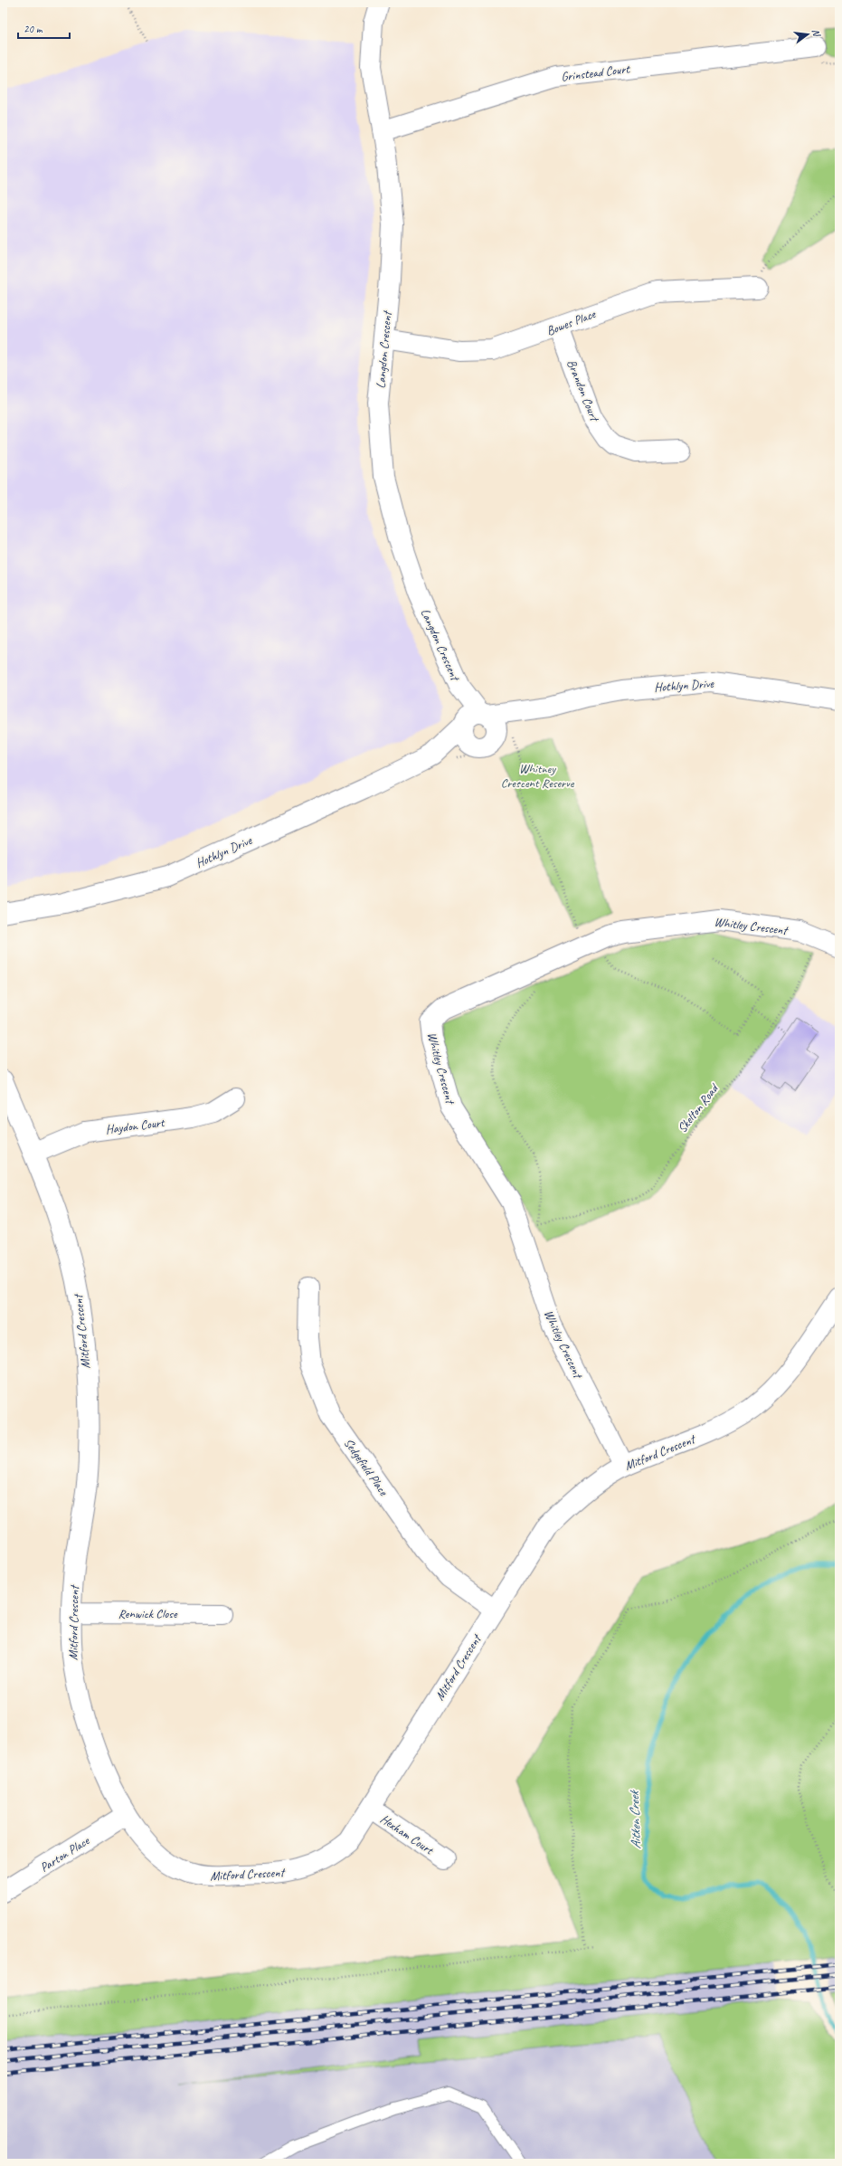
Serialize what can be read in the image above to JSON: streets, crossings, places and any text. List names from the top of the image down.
{
  "streets": {
    "street": [
      "Grinstead Court",
      "Bowes Place",
      "Langdon Crescent",
      "Brandon Court",
      "Hothlyn Drive",
      "Whitley Crescent",
      "Haydon Court",
      "Mitford Crescent",
      "Sedgefield Place",
      "Renwick Close",
      "Hexham Court",
      "Parton Place"
    ],
    "path": ["Skelton Road"]
  },
  "crossings": [
    ["Grinstead Court", "Langdon Crescent"],
    ["Bowes Place", "Langdon Crescent"],
    ["Bowes Place", "Brandon Court"],
    ["Langdon Crescent", "Hothlyn Drive"],
    ["Whitley Crescent", "Skelton Road"],
    ["Whitley Crescent", "Mitford Crescent"],
    ["Haydon Court", "Mitford Crescent"],
    ["Mitford Crescent", "Sedgefield Place"],
    ["Mitford Crescent", "Renwick Close"],
    ["Mitford Crescent", "Hexham Court"],
    ["Mitford Crescent", "Parton Place"]
  ],
  "water": ["Aitken Creek"],
  "parks": ["Whitney Crescent Reserve"],
  "scale_bar": "20 m",
  "north": "right"
}
